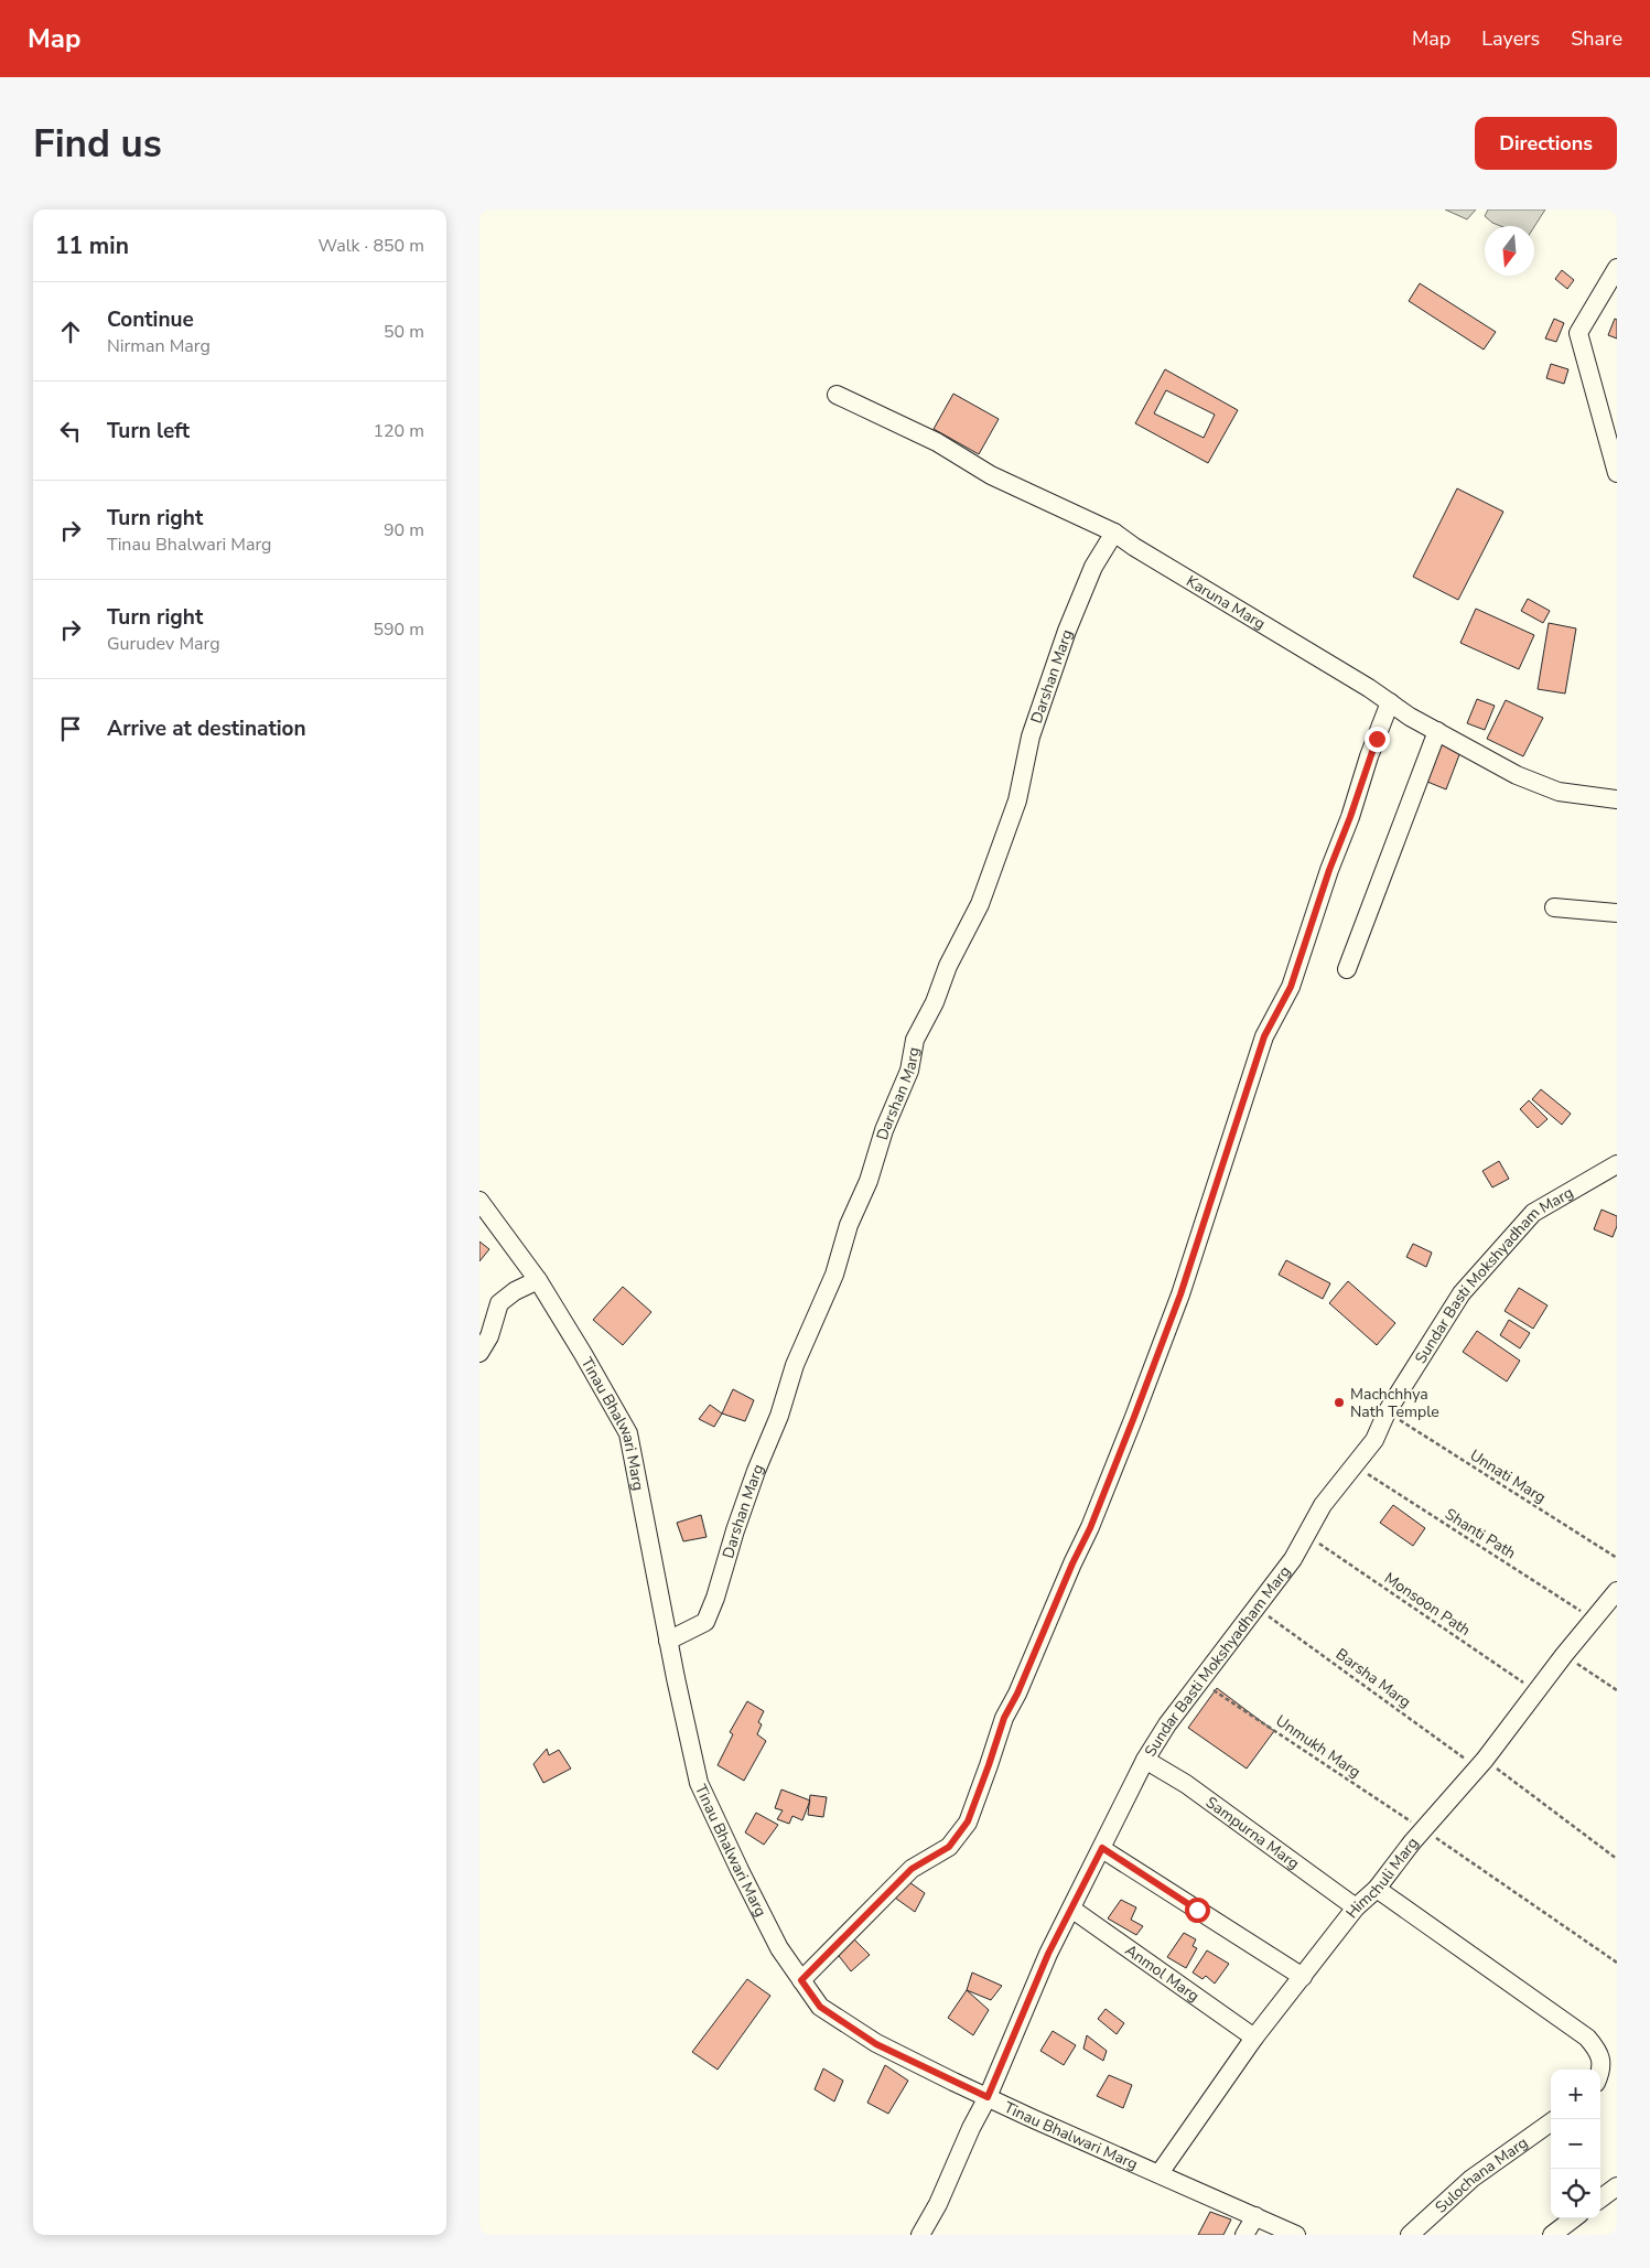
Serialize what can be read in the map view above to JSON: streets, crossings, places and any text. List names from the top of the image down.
{
  "streets": {
    "street": [
      "Karuna Marg",
      "Darshan Marg",
      "Sundar Basti Mokshyadham Marg",
      "Tinau Bhalwari Marg",
      "Sampurna Marg",
      "Himchuli Marg",
      "Anmol Marg",
      "Sulochana Marg"
    ],
    "path": [
      "Unnati Marg",
      "Shanti Path",
      "Monsoon Path",
      "Barsha Marg",
      "Unmukh Marg"
    ]
  },
  "crossings": [
    ["Karuna Marg", "Darshan Marg"],
    ["Darshan Marg", "Tinau Bhalwari Marg"],
    ["Sundar Basti Mokshyadham Marg", "Tinau Bhalwari Marg"],
    ["Sundar Basti Mokshyadham Marg", "Unnati Marg"],
    ["Sundar Basti Mokshyadham Marg", "Shanti Path"],
    ["Sundar Basti Mokshyadham Marg", "Monsoon Path"],
    ["Sundar Basti Mokshyadham Marg", "Barsha Marg"],
    ["Sundar Basti Mokshyadham Marg", "Unmukh Marg"],
    ["Sundar Basti Mokshyadham Marg", "Sampurna Marg"],
    ["Sundar Basti Mokshyadham Marg", "Anmol Marg"],
    ["Tinau Bhalwari Marg", "Himchuli Marg"],
    ["Shanti Path", "Himchuli Marg"],
    ["Monsoon Path", "Himchuli Marg"],
    ["Barsha Marg", "Himchuli Marg"],
    ["Unmukh Marg", "Himchuli Marg"],
    ["Sampurna Marg", "Himchuli Marg"],
    ["Himchuli Marg", "Anmol Marg"]
  ],
  "places": ["Machchhya Nath Temple"],
  "north": "bottom",
  "page": {
    "header": "Map",
    "nav": ["Map", "Layers", "Share"],
    "buttons": "Directions",
    "title": "Find us",
    "heading": ["11 min", "Walk · 850 m"],
    "list": [
      ["Continue", "Nirman Marg", "50 m"],
      ["Turn left", "120 m"],
      ["Turn right", "Tinau Bhalwari Marg", "90 m"],
      ["Turn right", "Gurudev Marg", "590 m"],
      "Arrive at destination"
    ],
    "map_buttons": ["+", "−"]
  }
}
